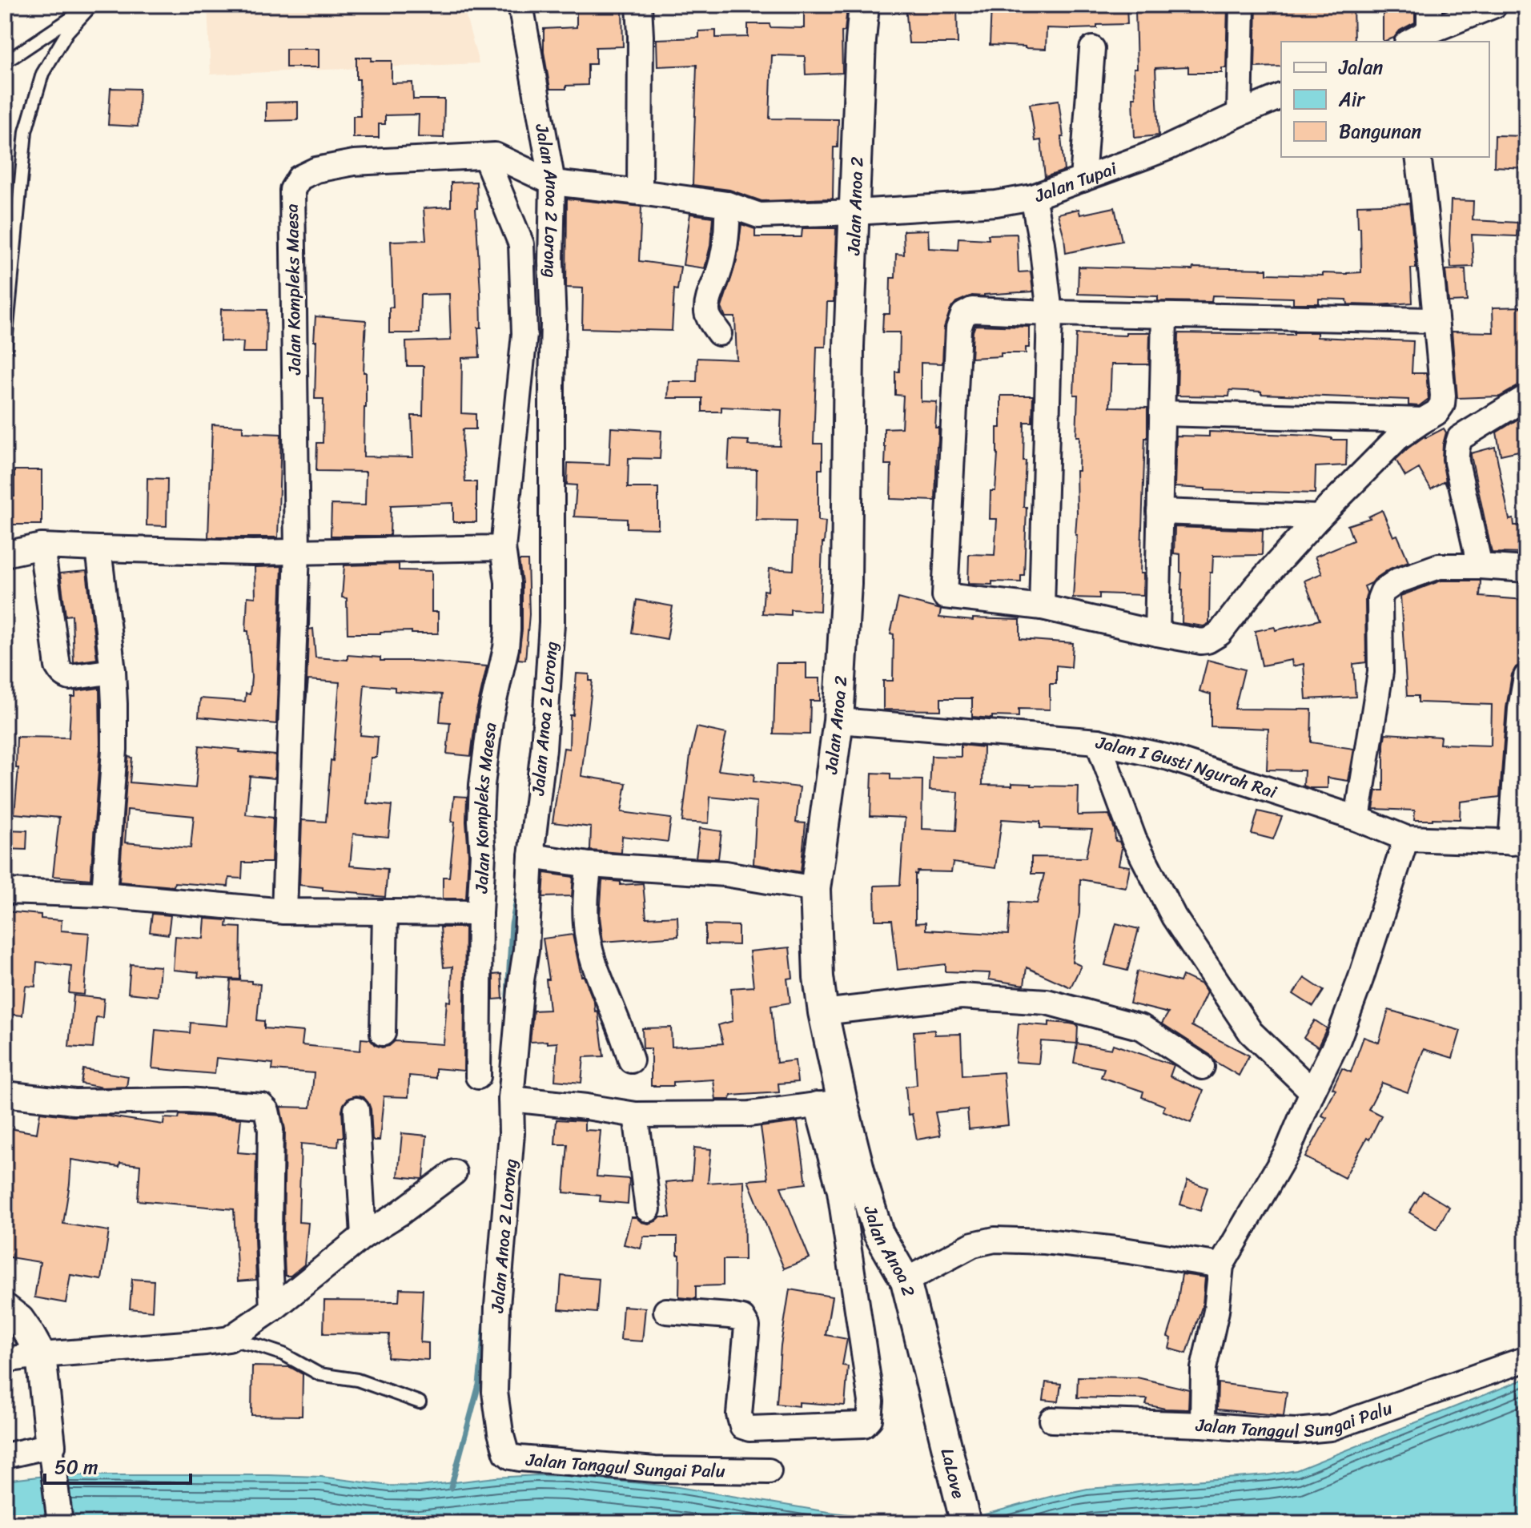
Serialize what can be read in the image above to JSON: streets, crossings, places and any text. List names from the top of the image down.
{
  "streets": {
    "street": [
      "Jalan Tupai",
      "Jalan Anoa 2 Lorong",
      "Jalan Anoa 2",
      "Jalan Kompleks Maesa",
      "Jalan I Gusti Ngurah Rai",
      "Jalan Tanggul Sungai Palu",
      "LaLove"
    ]
  },
  "crossings": [
    ["Jalan Tupai", "Jalan Anoa 2 Lorong"],
    ["Jalan Tupai", "Jalan Anoa 2"],
    ["Jalan Tupai", "Jalan Kompleks Maesa"],
    ["Jalan Anoa 2 Lorong", "Jalan Tanggul Sungai Palu"],
    ["Jalan Anoa 2", "Jalan I Gusti Ngurah Rai"],
    ["Jalan Anoa 2", "LaLove"]
  ],
  "legend": ["Jalan", "Air", "Bangunan"],
  "scale_bar": "50 m"
}
